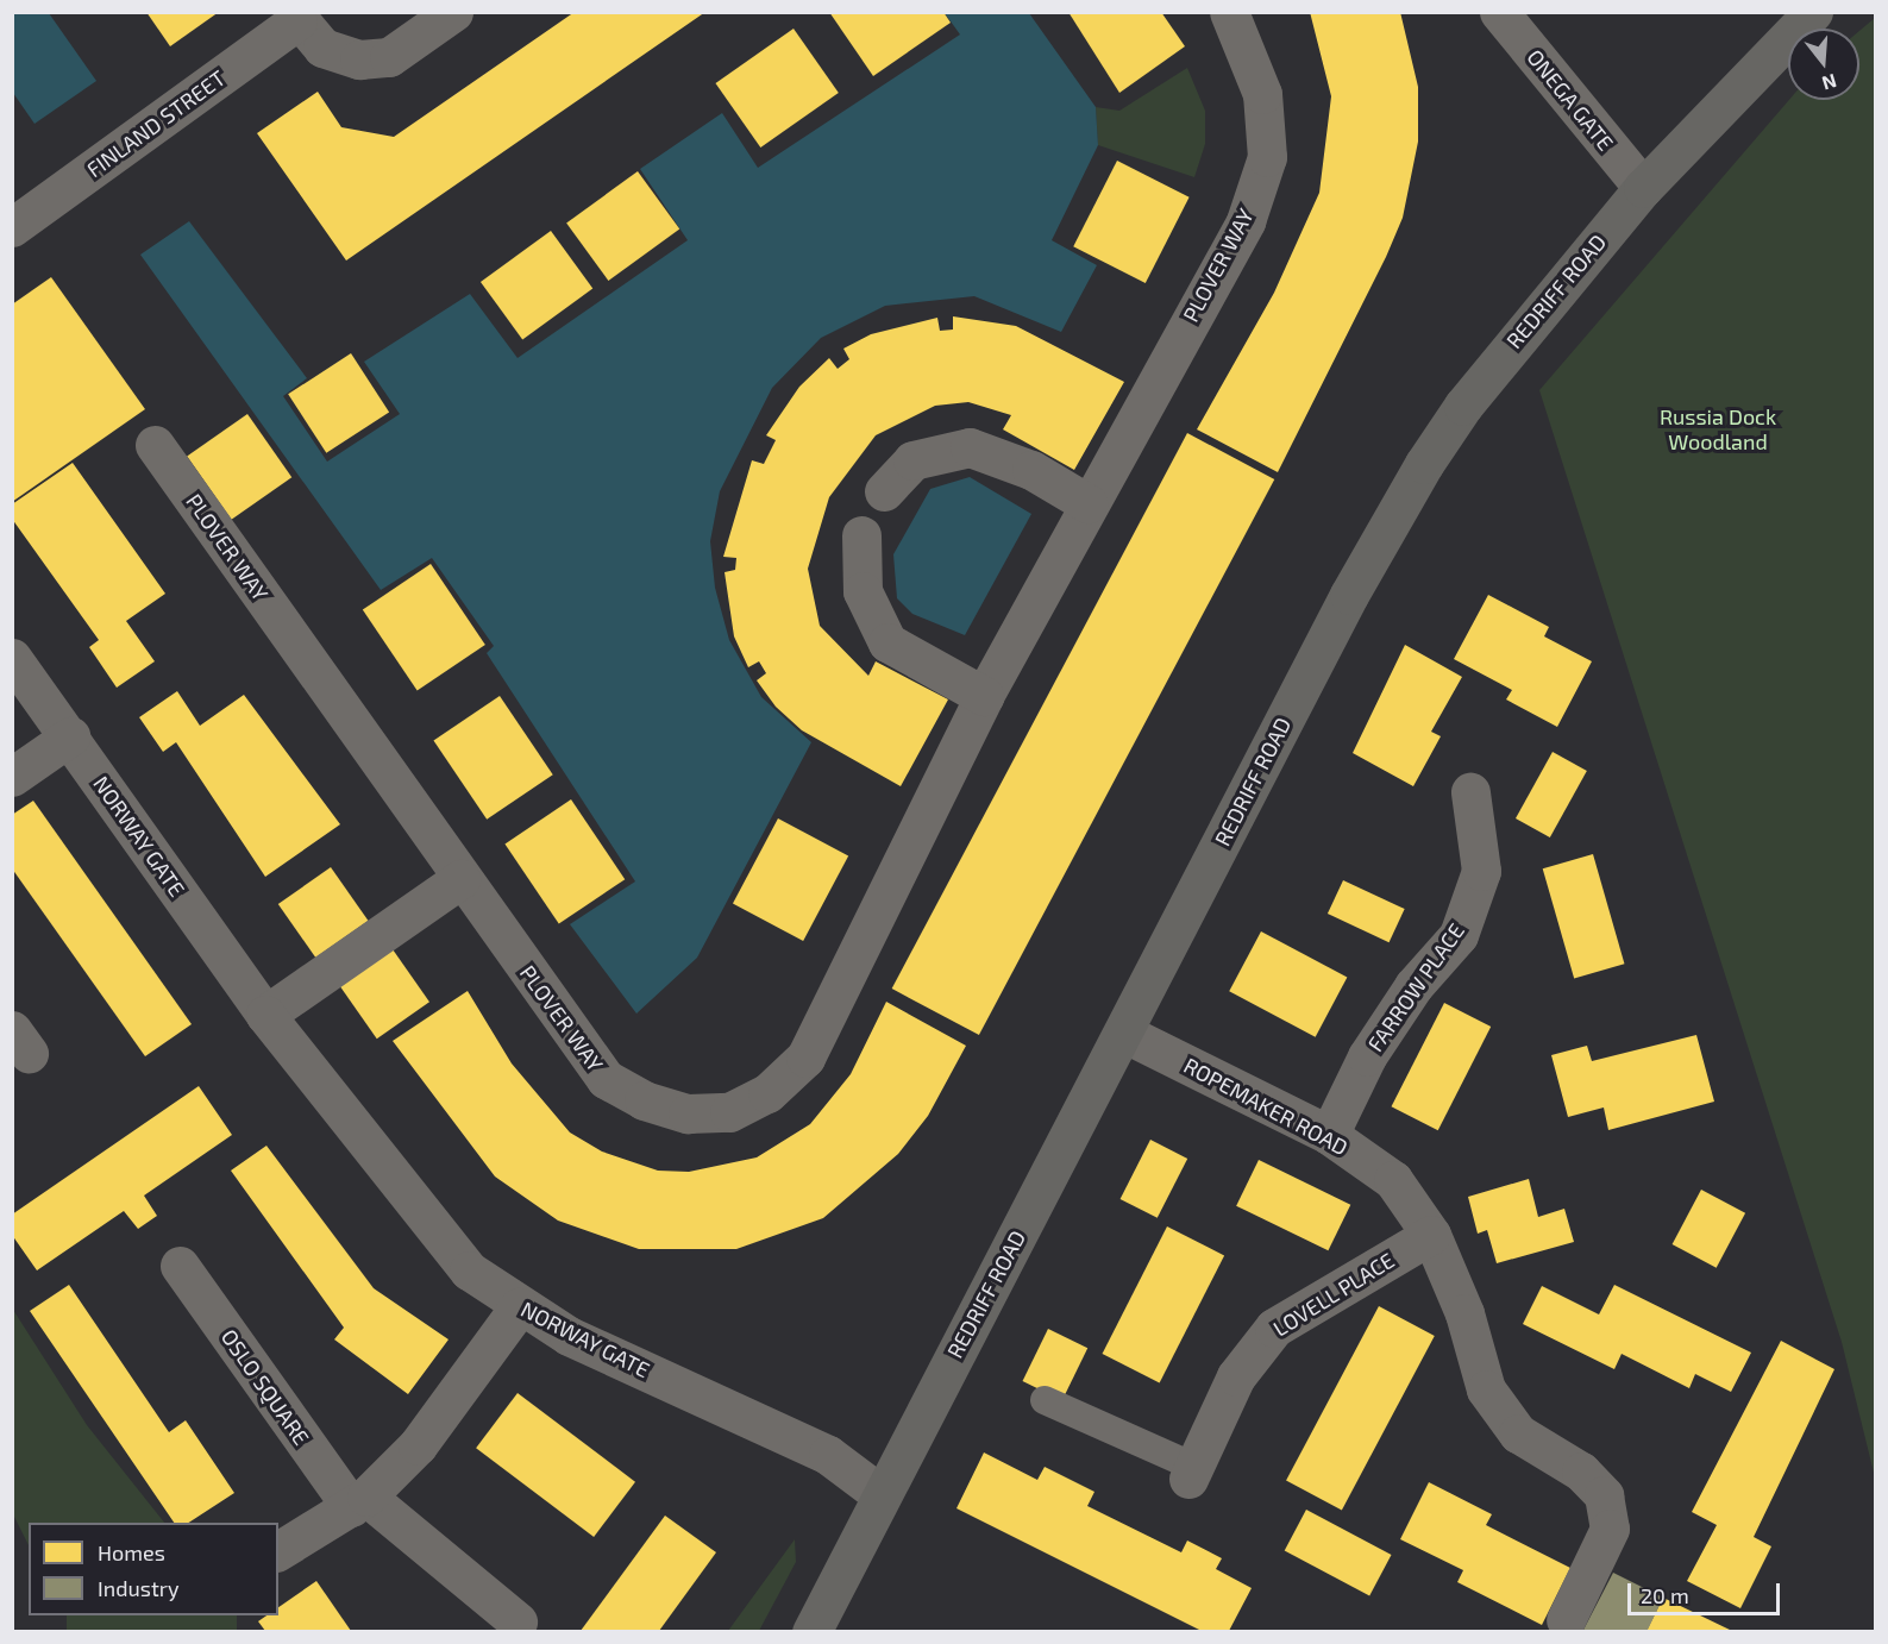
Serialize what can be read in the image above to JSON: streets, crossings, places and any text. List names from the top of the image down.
{
  "streets": {
    "main road": ["REDRIFF ROAD"],
    "street": [
      "ONEGA GATE",
      "FINLAND STREET",
      "PLOVER WAY",
      "NORWAY GATE",
      "FARROW PLACE",
      "ROPEMAKER ROAD",
      "LOVELL PLACE",
      "OSLO SQUARE"
    ]
  },
  "crossings": [
    ["ONEGA GATE", "REDRIFF ROAD"],
    ["REDRIFF ROAD", "NORWAY GATE"],
    ["REDRIFF ROAD", "ROPEMAKER ROAD"],
    ["FARROW PLACE", "ROPEMAKER ROAD"],
    ["ROPEMAKER ROAD", "LOVELL PLACE"]
  ],
  "parks": ["Russia Dock Woodland"],
  "legend": ["Homes", "Industry"],
  "scale_bar": "20 m",
  "north": "bottom"
}
